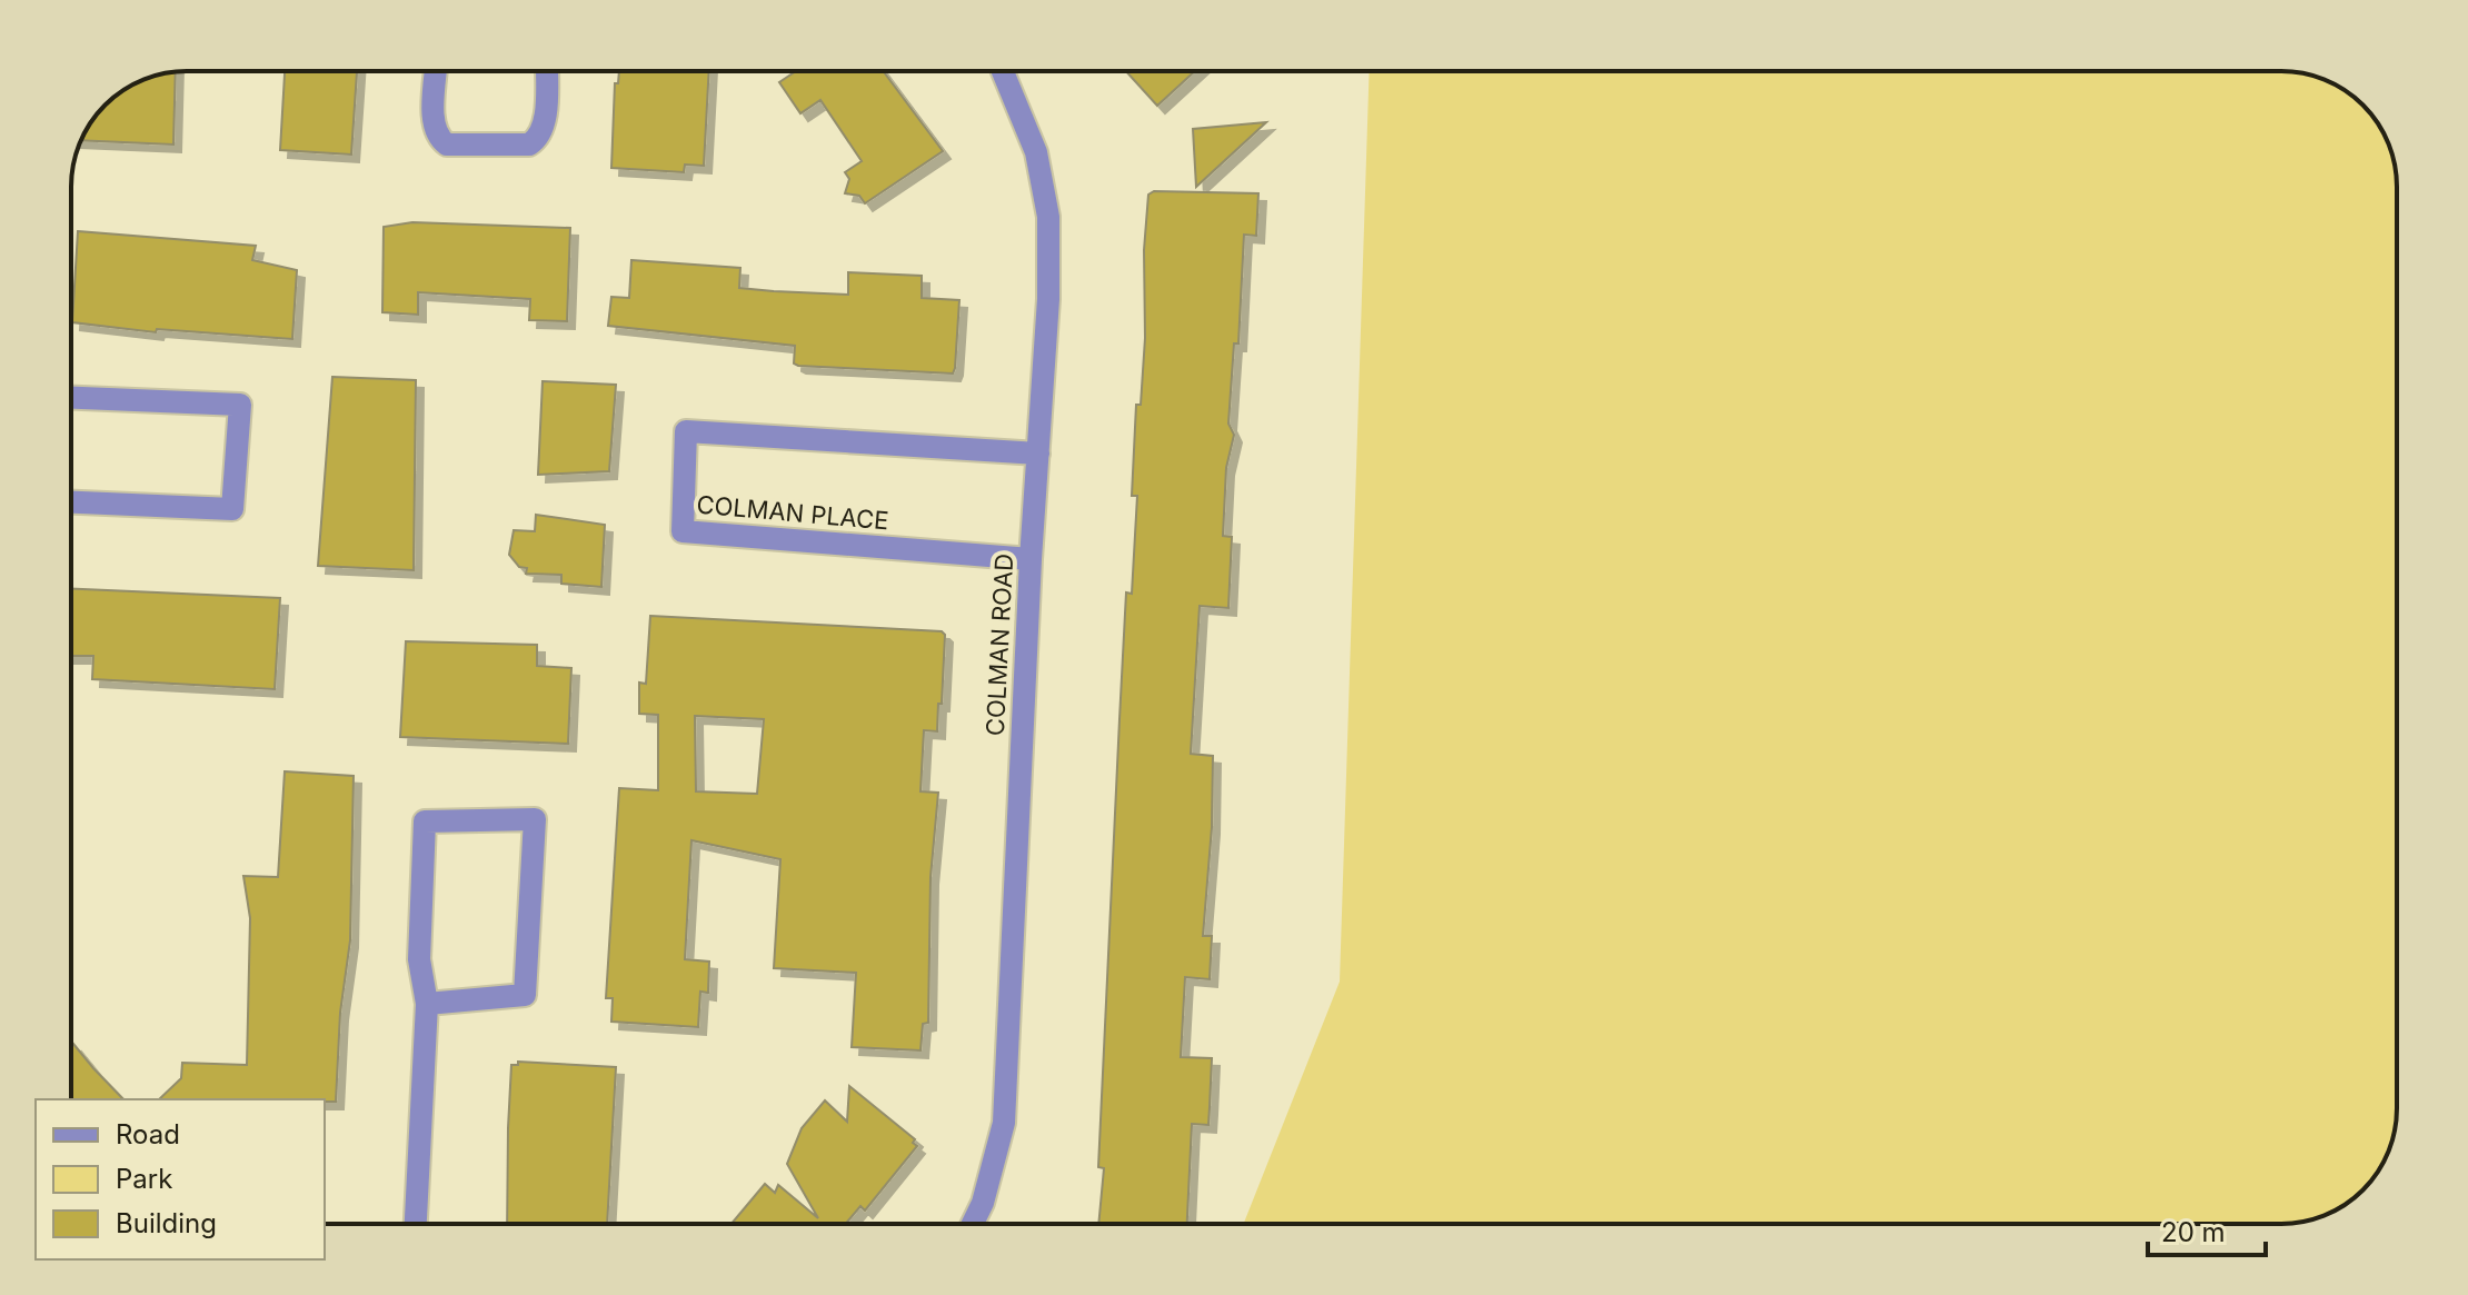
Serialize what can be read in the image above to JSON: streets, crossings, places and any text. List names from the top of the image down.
{
  "streets": {
    "street": ["COLMAN PLACE", "COLMAN ROAD"]
  },
  "crossings": [
    ["COLMAN PLACE", "COLMAN ROAD"]
  ],
  "legend": ["Road", "Park", "Building"],
  "scale_bar": "20 m"
}
